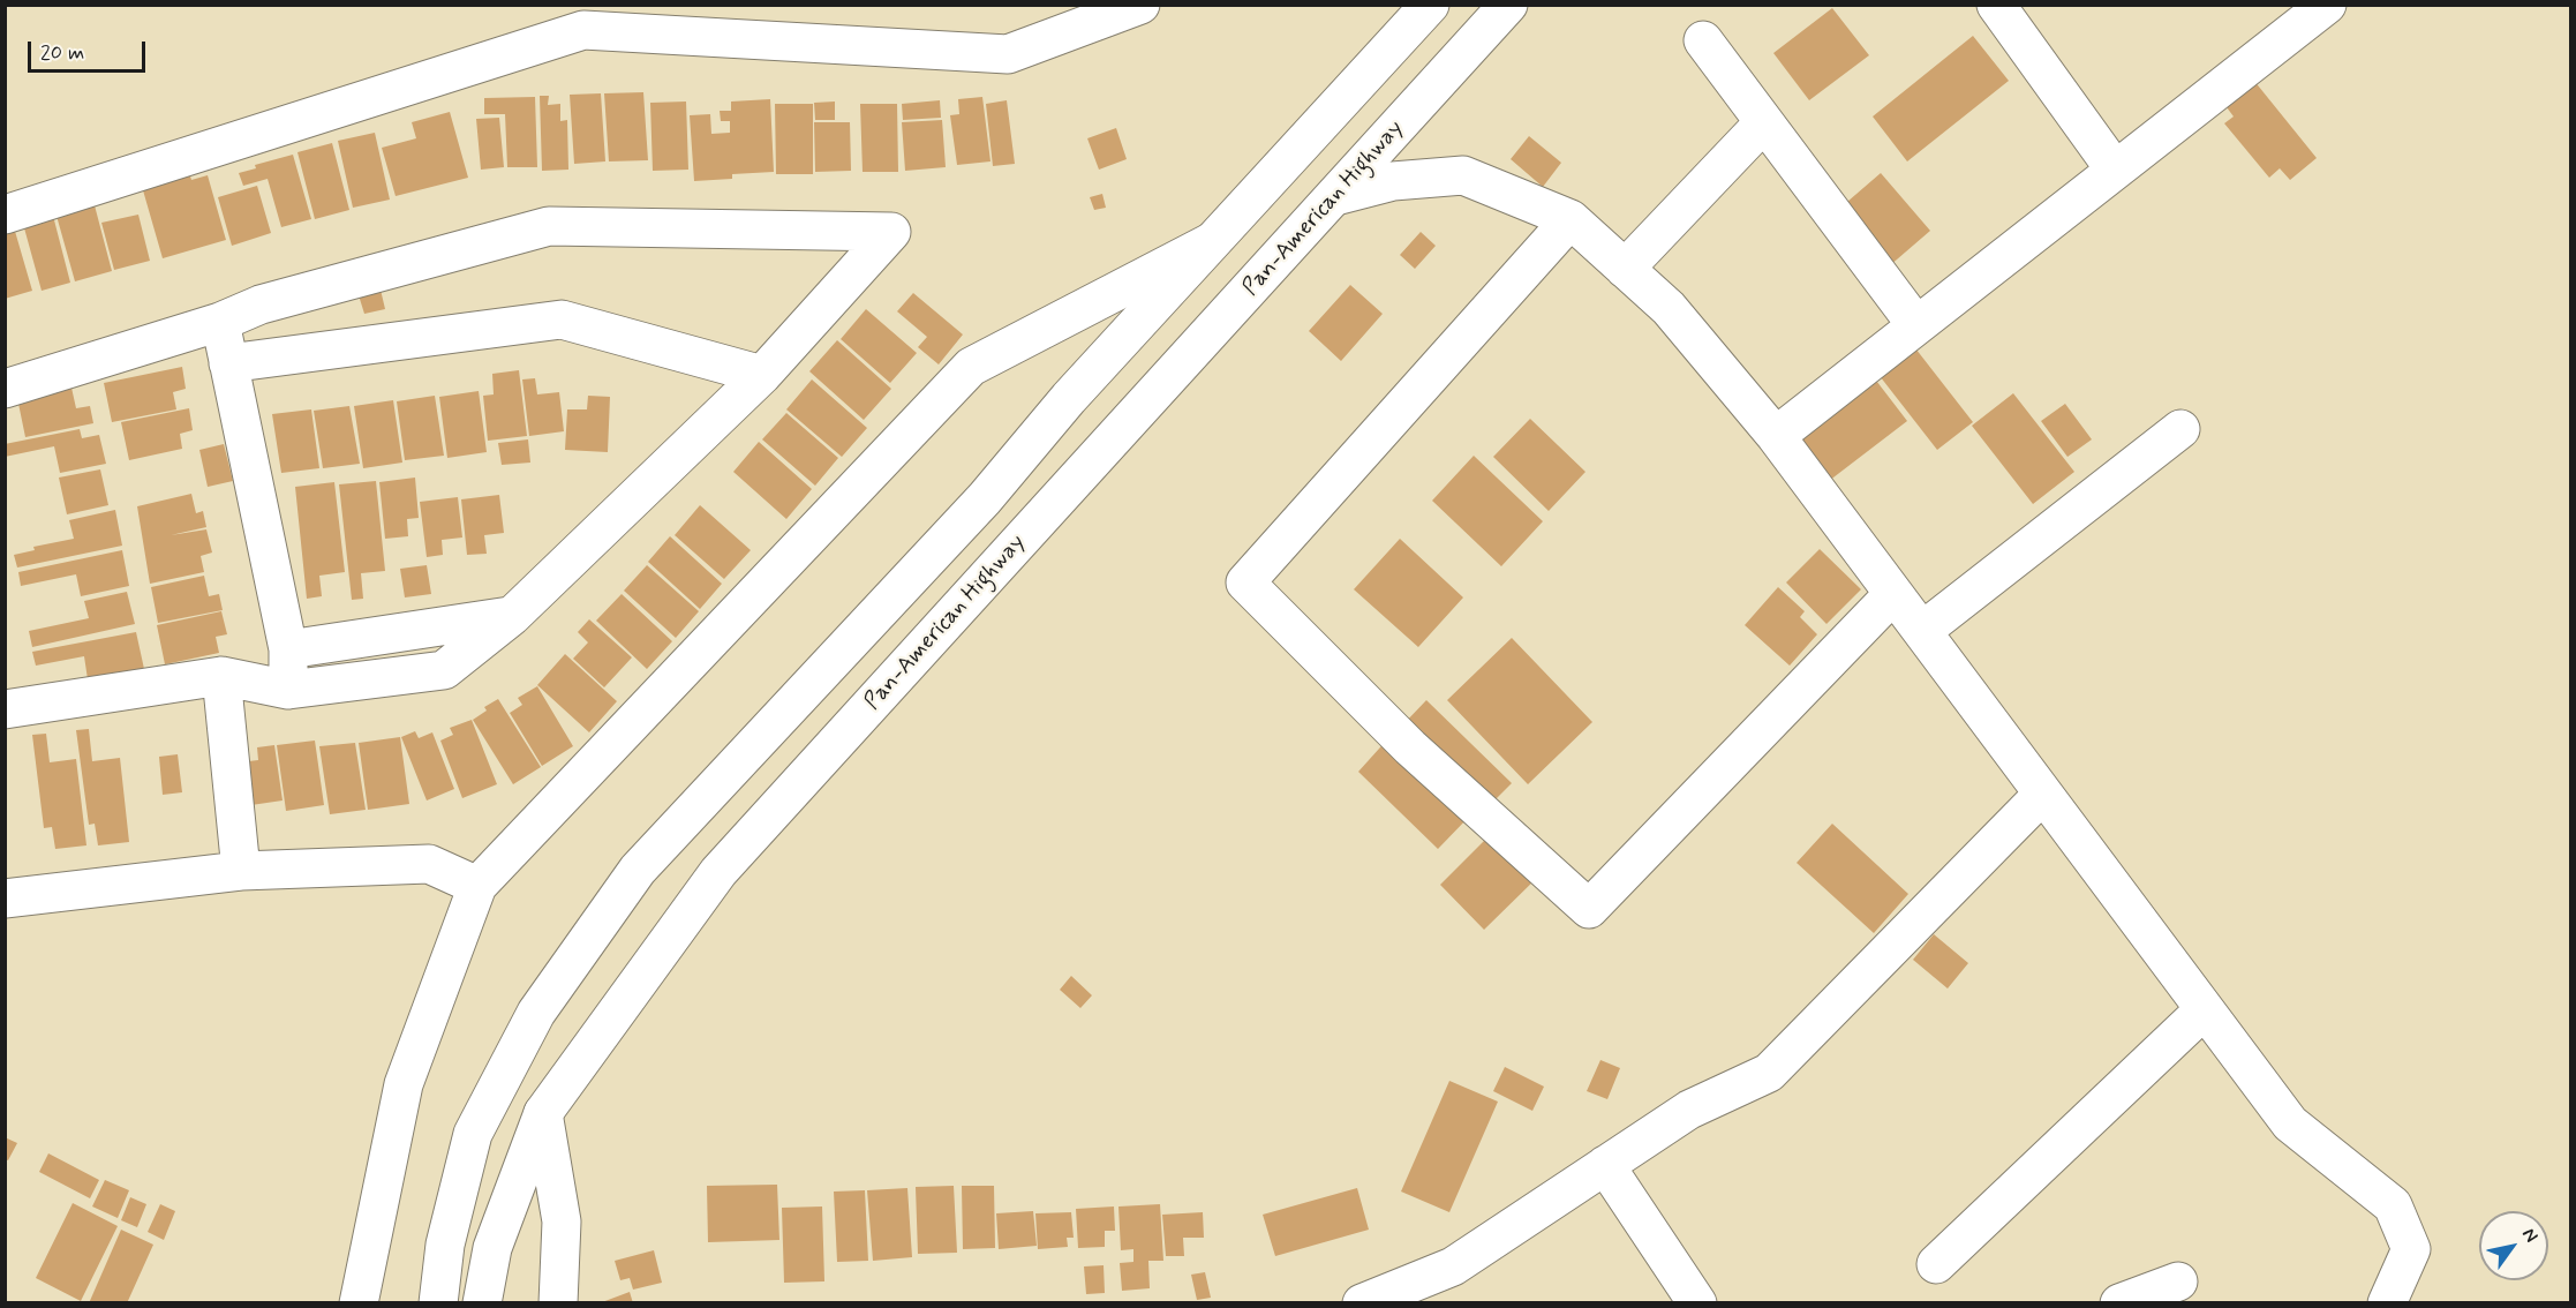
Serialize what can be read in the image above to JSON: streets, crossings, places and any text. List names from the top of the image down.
{
  "streets": {
    "main road": ["Pan-American Highway"]
  },
  "scale_bar": "20 m",
  "north": "top right"
}
